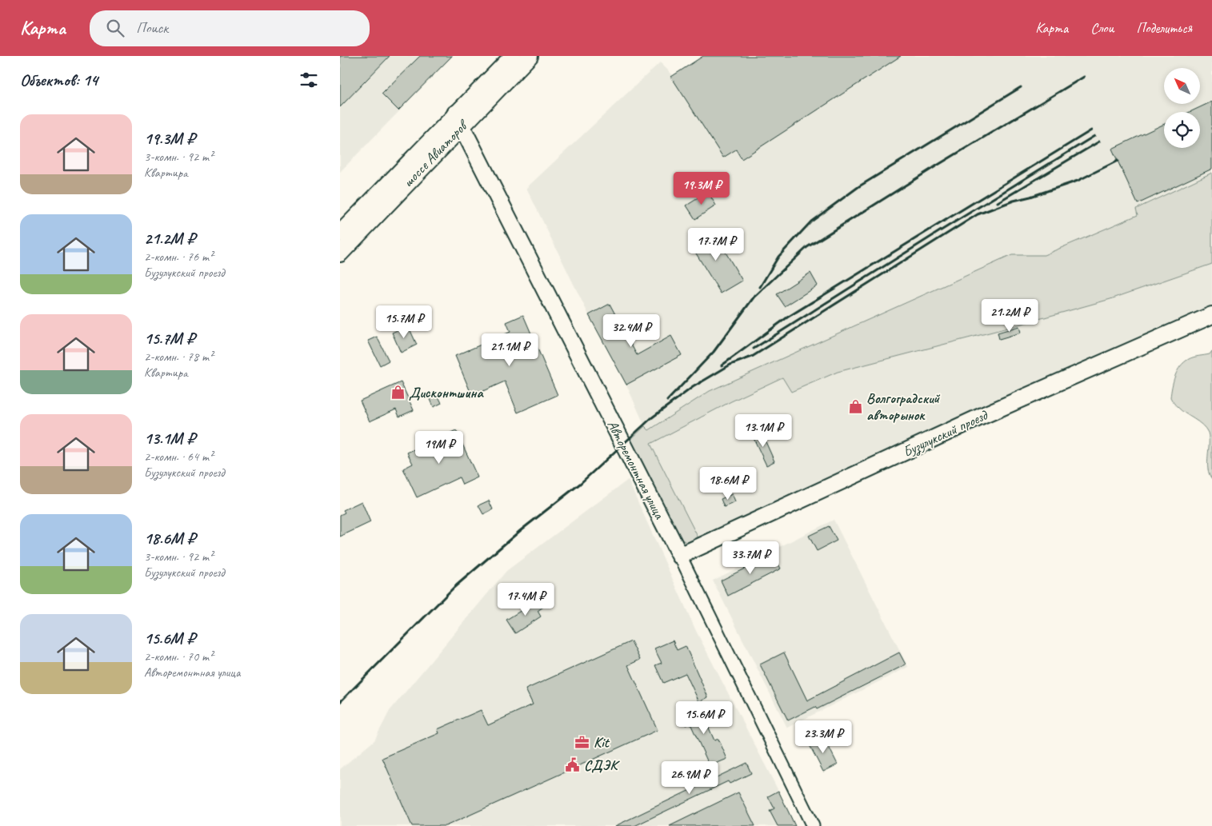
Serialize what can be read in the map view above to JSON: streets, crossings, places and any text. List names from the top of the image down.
{
  "streets": {
    "main road": ["шоссе Авиаторов", "Бузулукский проезд", "Авторемонтная улица"]
  },
  "crossings": [
    ["шоссе Авиаторов", "Авторемонтная улица"],
    ["Бузулукский проезд", "Авторемонтная улица"]
  ],
  "places": {
    "shop": ["Дисконтшина", "Волгоградский авторынок"],
    "office": ["Kit"],
    "public building": ["СДЭК"]
  },
  "north": "top left",
  "page": {
    "header": "Карта",
    "search": "Поиск",
    "nav": ["Карта", "Слои", "Поделиться"],
    "heading": "Объектов: 14",
    "list": [
      {
        "name": "19.3M ₽",
        "note": "3-комн. · 92 m² · Квартира"
      },
      {
        "name": "21.2M ₽",
        "note": "2-комн. · 76 m² · Бузулукский проезд"
      },
      {
        "name": "15.7M ₽",
        "note": "2-комн. · 78 m² · Квартира"
      },
      {
        "name": "13.1M ₽",
        "note": "2-комн. · 64 m² · Бузулукский проезд"
      },
      {
        "name": "18.6M ₽",
        "note": "3-комн. · 92 m² · Бузулукский проезд"
      },
      {
        "name": "15.6M ₽",
        "note": "2-комн. · 70 m² · Авторемонтная улица"
      }
    ],
    "price": [
      "19.3M ₽",
      "17.7M ₽",
      "21.2M ₽",
      "15.7M ₽",
      "32.4M ₽",
      "21.1M ₽",
      "13.1M ₽",
      "19M ₽",
      "18.6M ₽",
      "33.7M ₽",
      "17.4M ₽",
      "15.6M ₽",
      "23.3M ₽",
      "26.9M ₽"
    ]
  }
}
